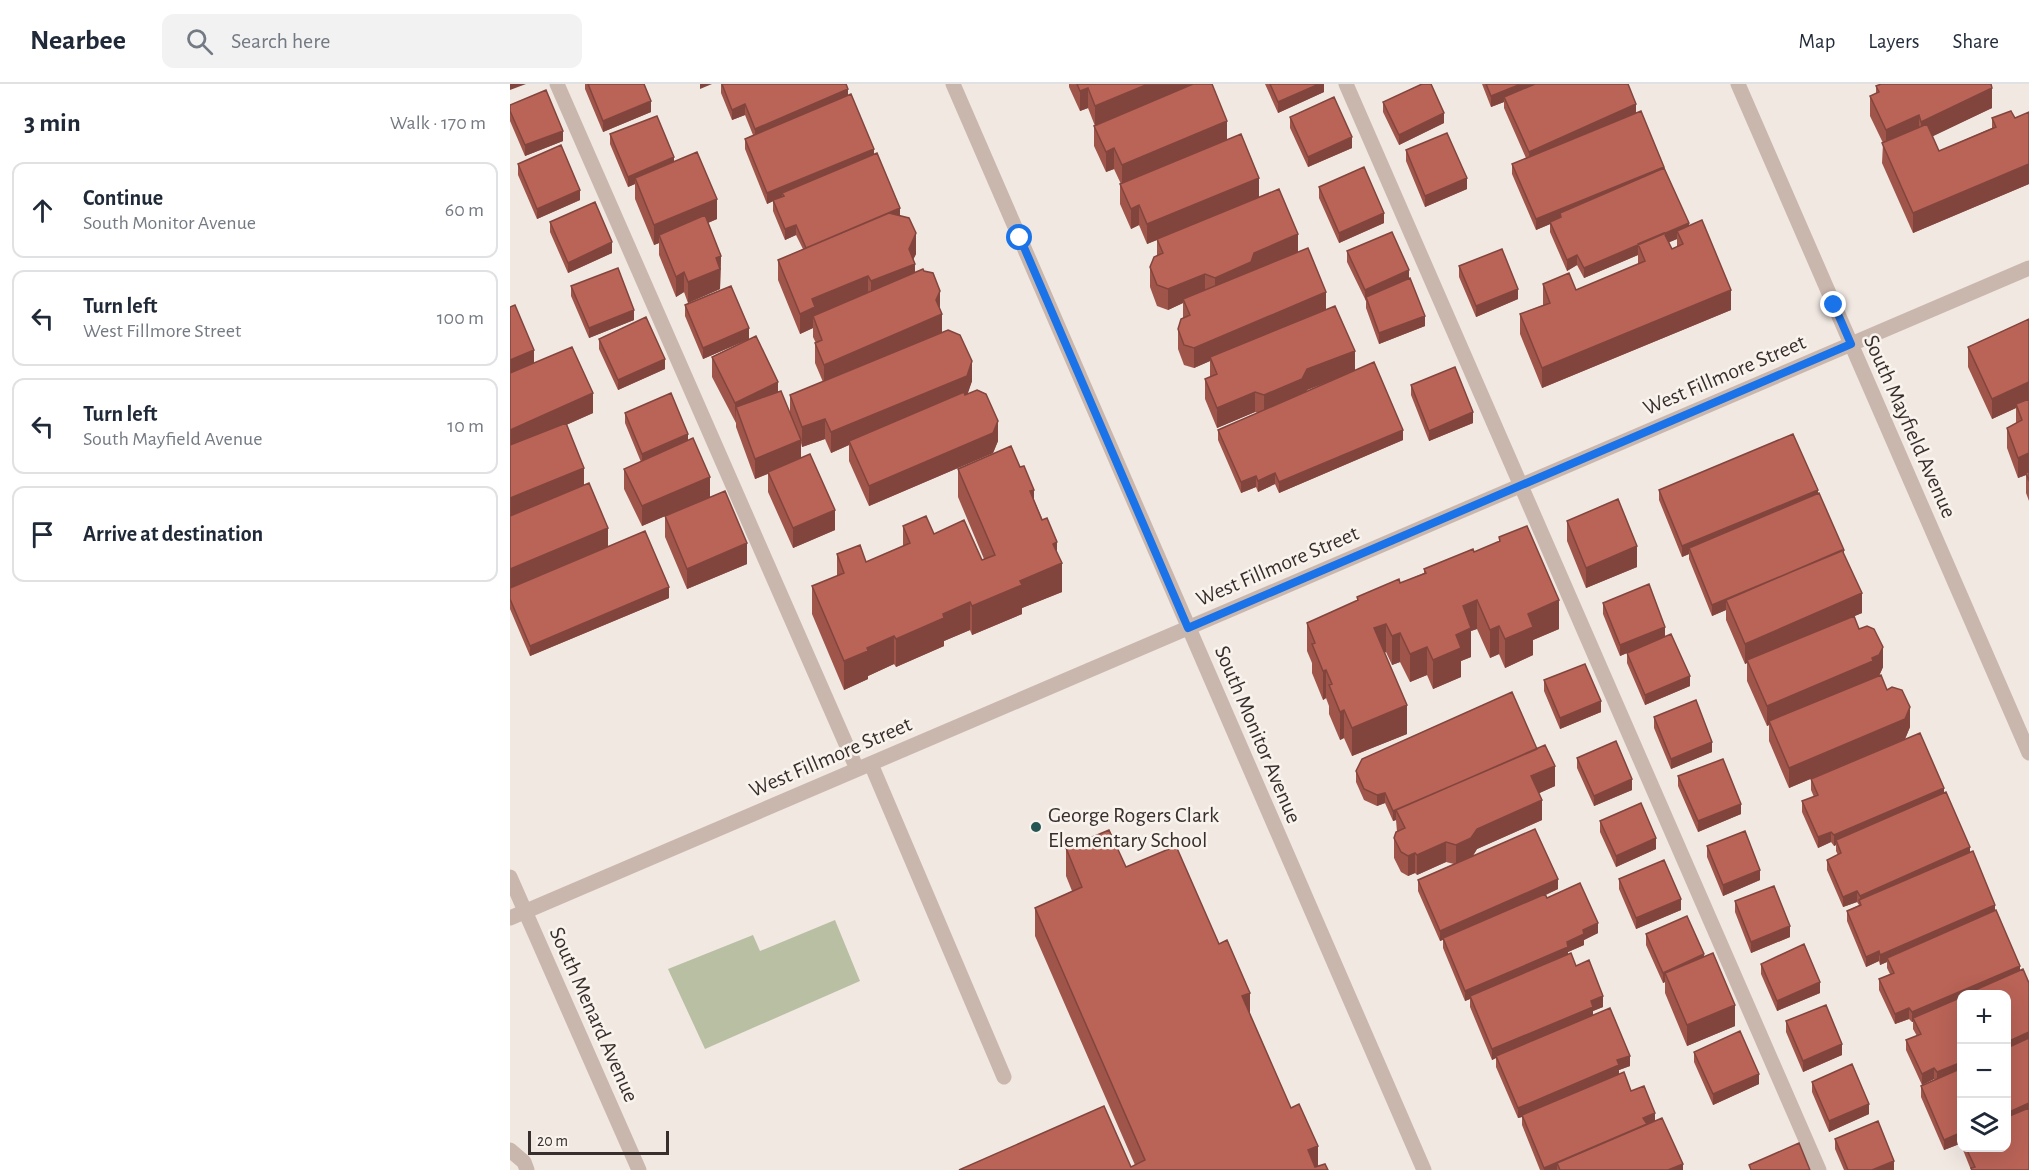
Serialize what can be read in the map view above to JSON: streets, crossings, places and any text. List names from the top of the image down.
{
  "streets": {
    "street": [
      "West Fillmore Street",
      "South Mayfield Avenue",
      "South Monitor Avenue",
      "South Menard Avenue"
    ]
  },
  "crossings": [
    ["West Fillmore Street", "South Mayfield Avenue"],
    ["West Fillmore Street", "South Monitor Avenue"],
    ["West Fillmore Street", "South Menard Avenue"]
  ],
  "places": ["George Rogers Clark Elementary School"],
  "scale_bar": "20 m",
  "page": {
    "header": "Nearbee",
    "search": "Search here",
    "nav": ["Map", "Layers", "Share"],
    "heading": ["3 min", "Walk · 170 m"],
    "list": [
      ["Continue", "South Monitor Avenue", "60 m"],
      ["Turn left", "West Fillmore Street", "100 m"],
      ["Turn left", "South Mayfield Avenue", "10 m"],
      "Arrive at destination"
    ],
    "map_buttons": ["+", "−"],
    "scale": "20 m"
  }
}
